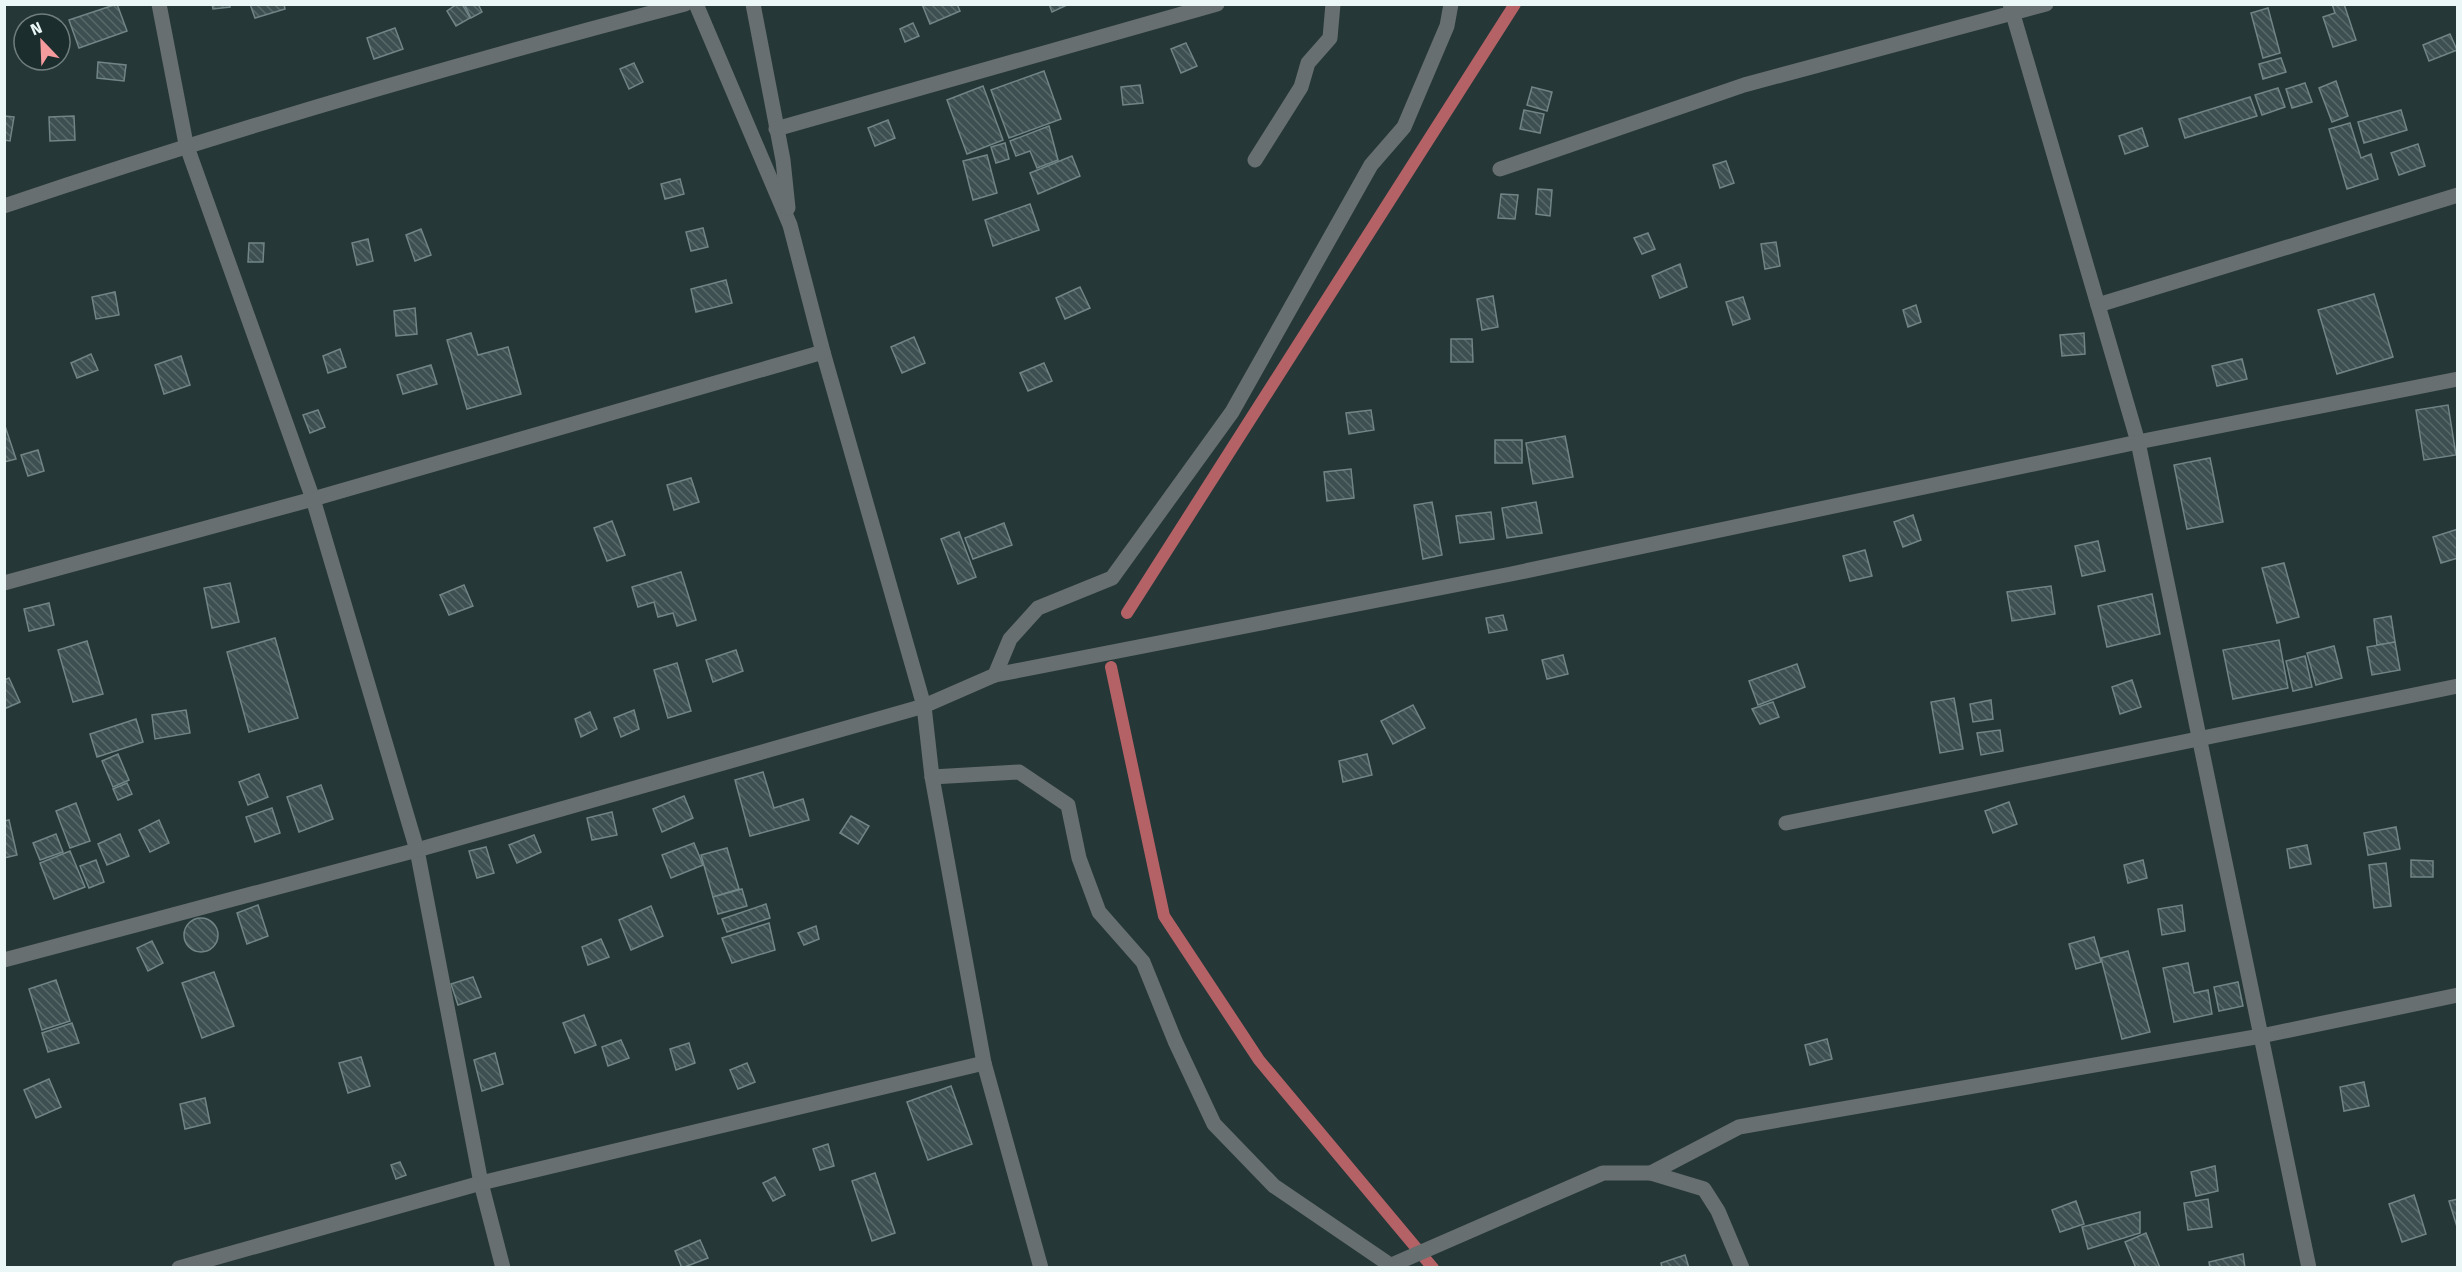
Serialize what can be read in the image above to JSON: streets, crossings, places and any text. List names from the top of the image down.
{
  "north": "top left"
}
